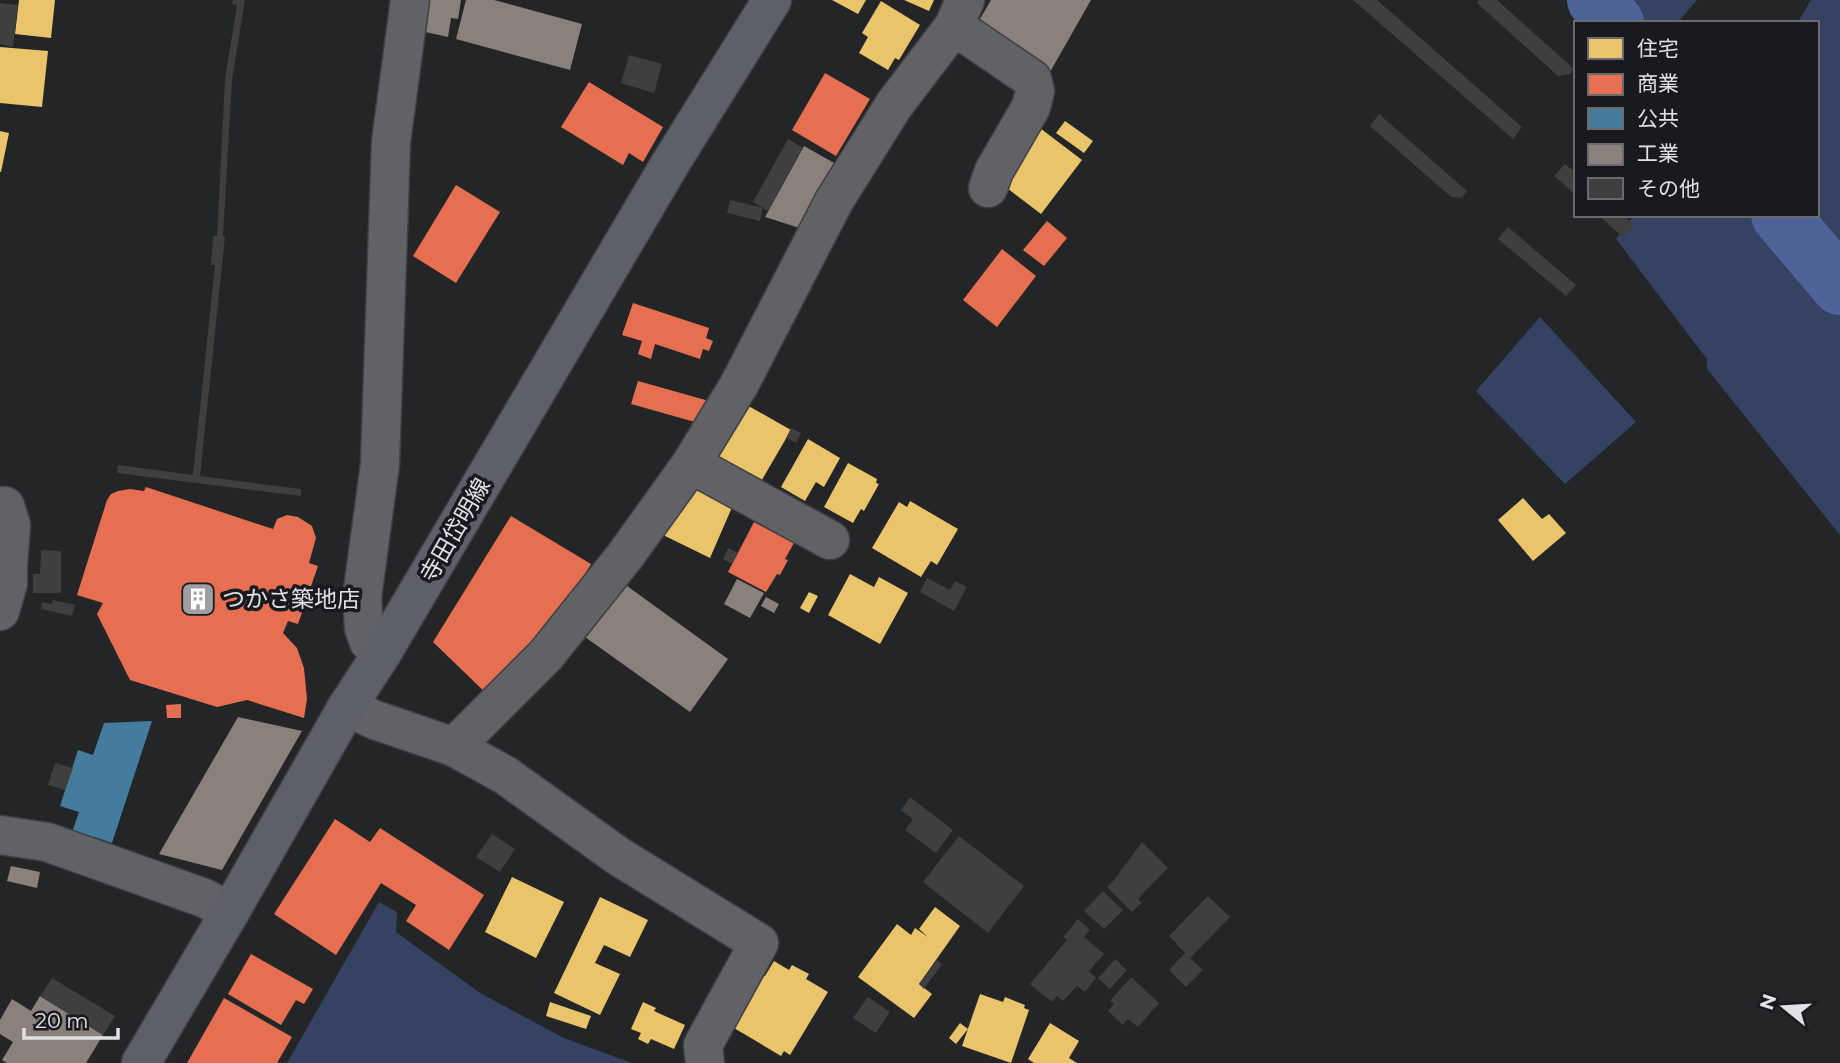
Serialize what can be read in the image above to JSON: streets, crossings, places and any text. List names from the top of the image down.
{
  "streets": {
    "main road": ["寺田岱明線"]
  },
  "places": {
    "building": ["つかさ築地店"]
  },
  "legend": [
    "住宅",
    "商業",
    "公共",
    "工業",
    "その他"
  ],
  "scale_bar": "20 m",
  "north": "left"
}
